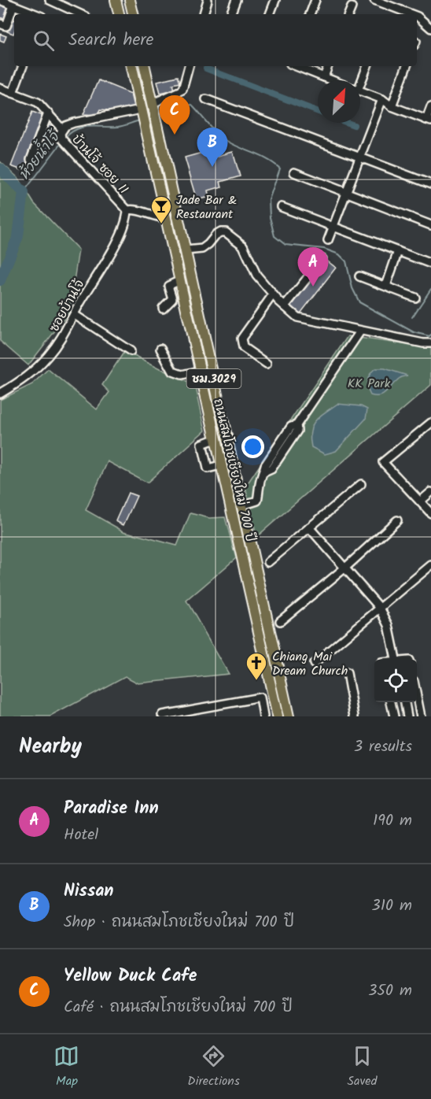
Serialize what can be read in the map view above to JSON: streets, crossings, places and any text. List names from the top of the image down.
{
  "streets": {
    "main road": ["ชม.3029", "ถนนสมโภชเชียงใหม่ 700 ปี"],
    "street": ["บ้านโจ้ ซอย 11", "ซอยบ้านโจ้"]
  },
  "crossings": [
    ["บ้านโจ้ ซอย 11", "ซอยบ้านโจ้"],
    ["บ้านโจ้ ซอย 11", "ถนนสมโภชเชียงใหม่ 700 ปี"]
  ],
  "water": ["ห้วยน้ำโจ้"],
  "parks": ["KK Park"],
  "places": {
    "bar": ["Jade Bar & Restaurant"],
    "church": ["Chiang Mai Dream Church"]
  },
  "north": "top right",
  "page": {
    "search": "Search here",
    "pins": ["C", "B", "A"],
    "heading": ["Nearby", "3 results"],
    "list": [
      {
        "mark": "A",
        "name": "Paradise Inn",
        "note": "Hotel",
        "value": "190 m"
      },
      {
        "mark": "B",
        "name": "Nissan",
        "note": "Shop · ถนนสมโภชเชียงใหม่ 700 ปี",
        "value": "310 m"
      },
      {
        "mark": "C",
        "name": "Yellow Duck Cafe",
        "note": "Café · ถนนสมโภชเชียงใหม่ 700 ปี",
        "value": "350 m"
      }
    ],
    "nav": ["Map", "Directions", "Saved"]
  }
}
